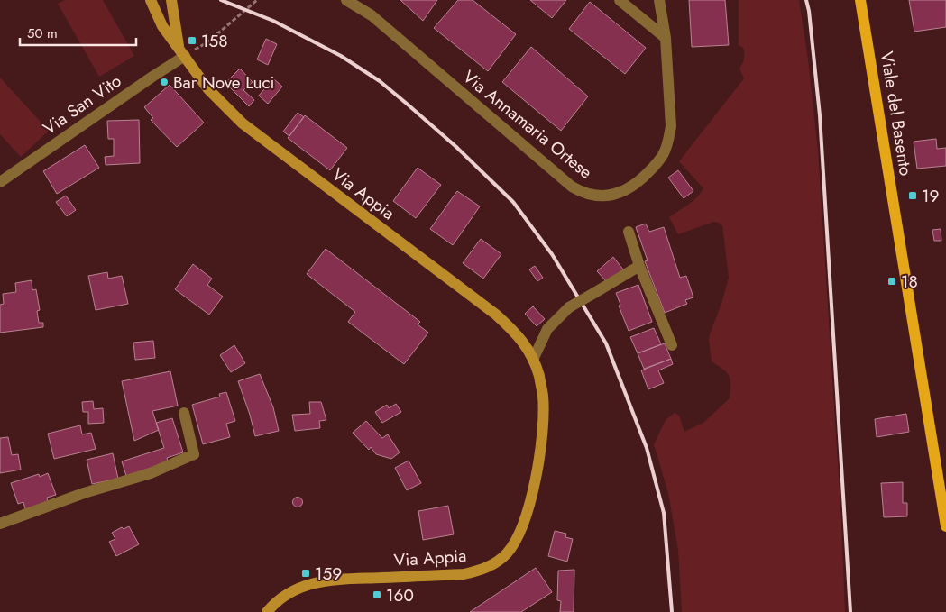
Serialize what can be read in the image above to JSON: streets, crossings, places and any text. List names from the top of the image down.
{
  "streets": {
    "main road": ["Viale del Basento", "Via Appia"],
    "street": ["Via San Vito", "Via Annamaria Ortese"]
  },
  "crossings": [
    ["Via San Vito", "Via Appia"]
  ],
  "places": {
    "transit": [
      "158",
      "19",
      "18",
      "159",
      "160"
    ],
    "other": ["Bar Nove Luci"]
  },
  "scale_bar": "50 m"
}
